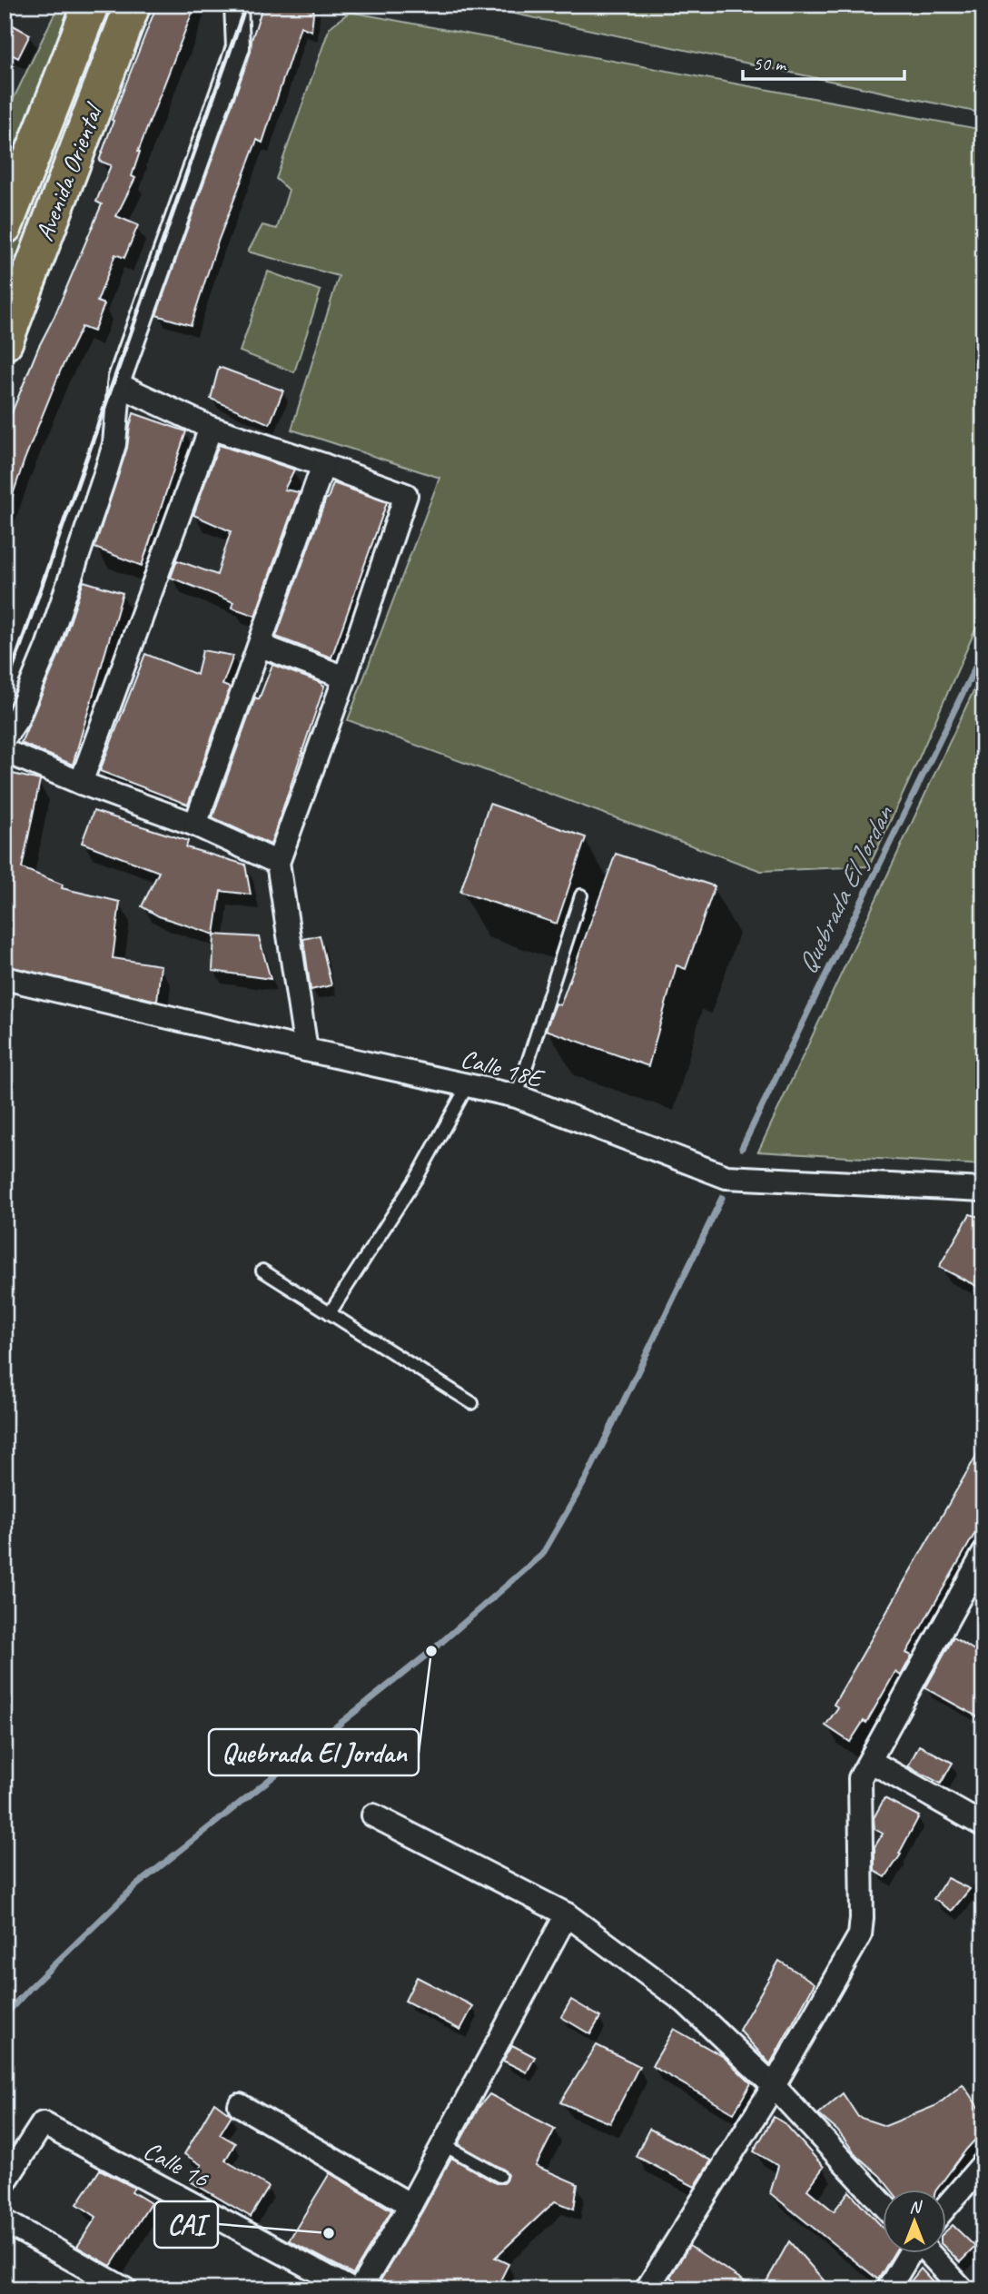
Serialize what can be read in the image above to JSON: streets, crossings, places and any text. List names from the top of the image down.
{
  "streets": {
    "main road": ["Avenida Oriental"],
    "street": ["Calle 18E", "Calle 16"]
  },
  "water": ["Quebrada El Jordan"],
  "places": ["Quebrada El Jordan", "CAI"],
  "scale_bar": "50 m",
  "north": "top"
}
